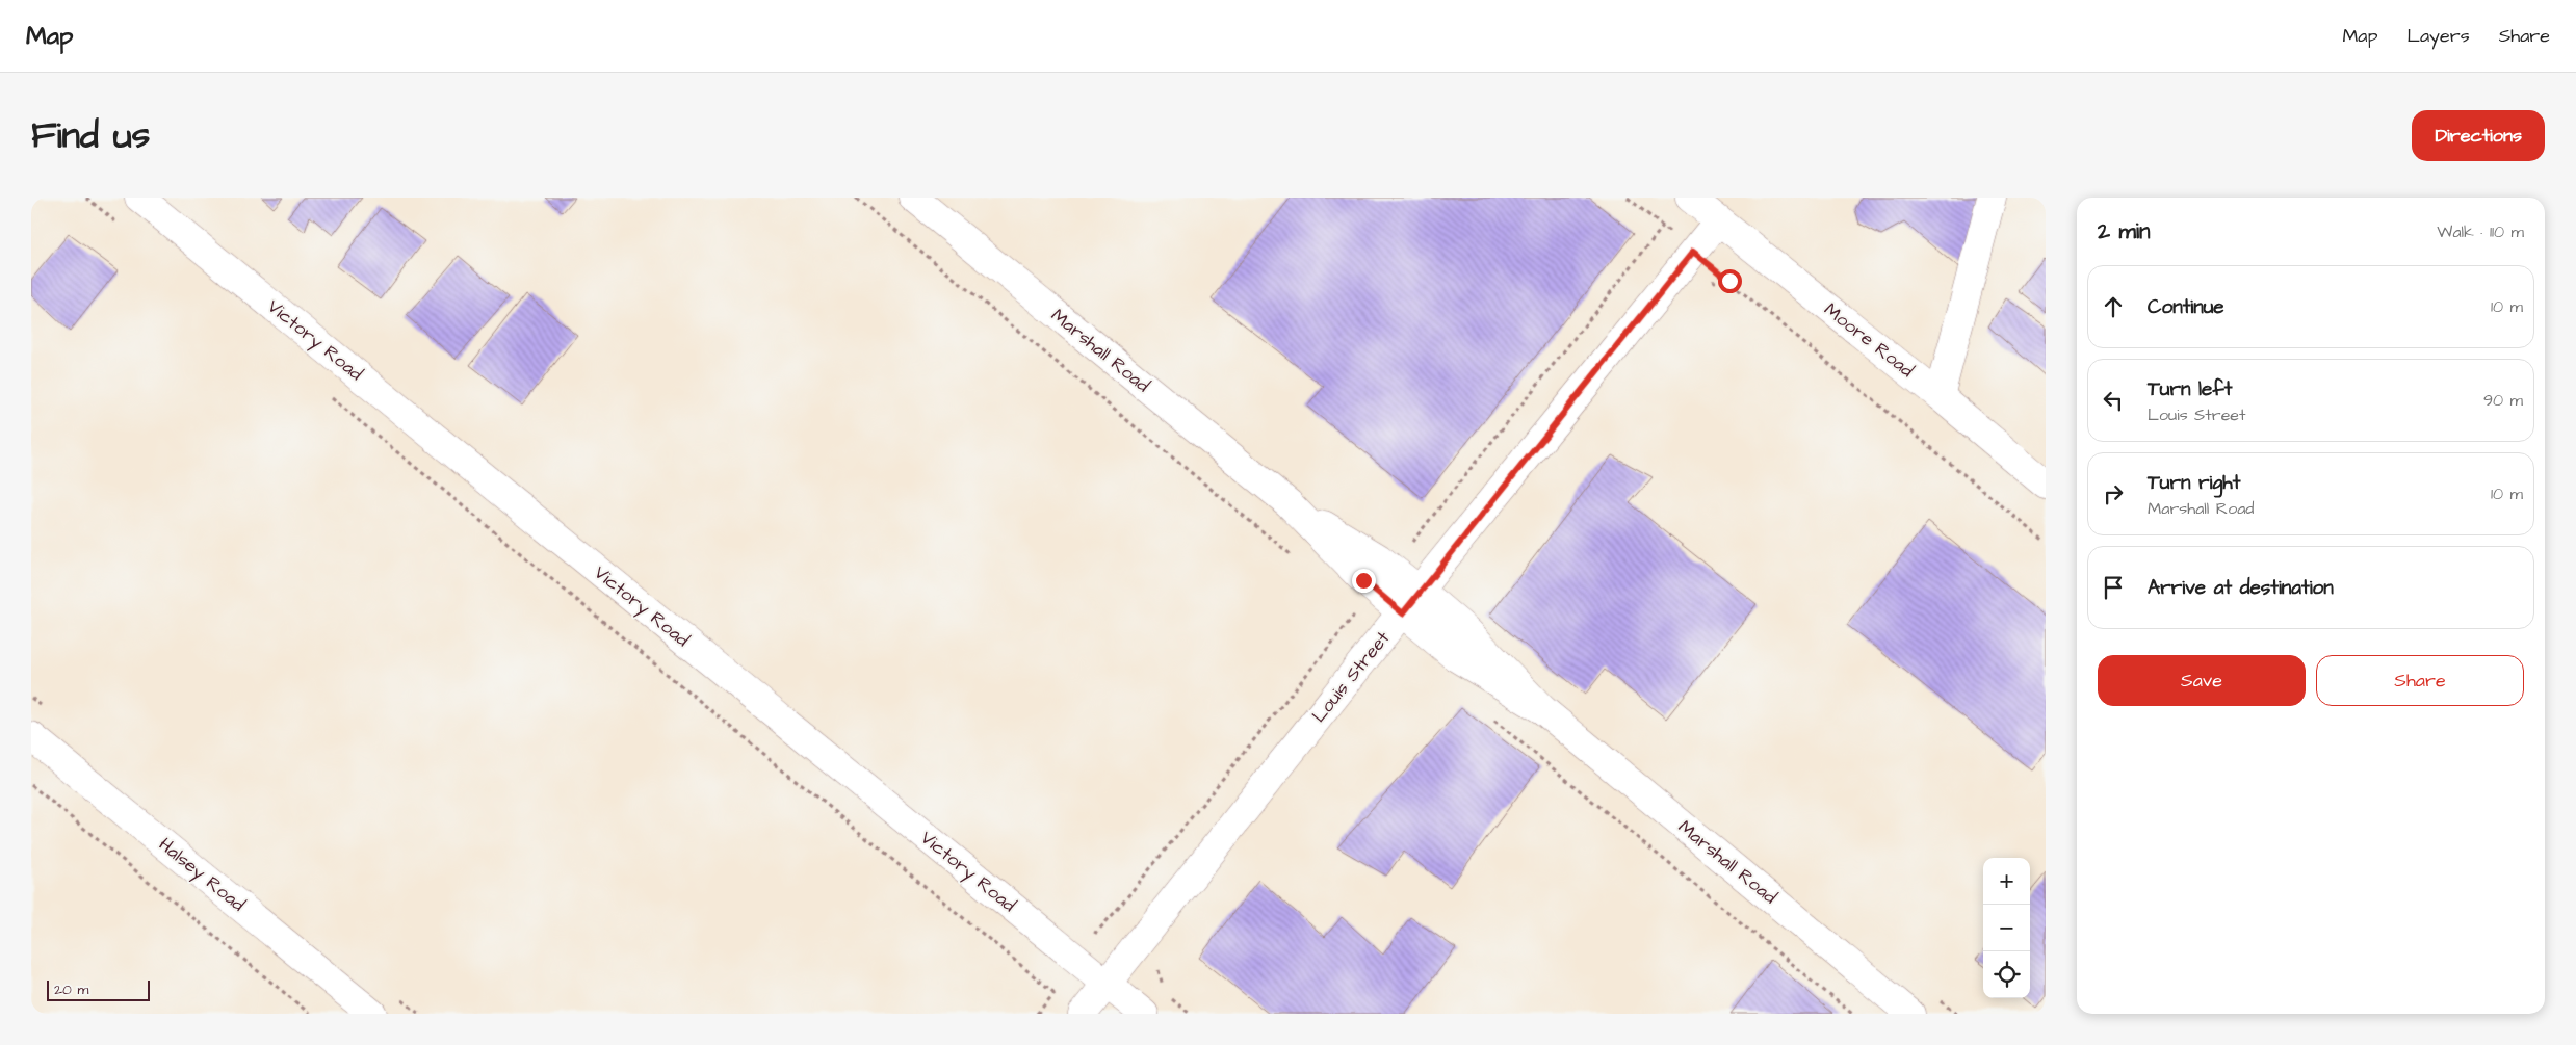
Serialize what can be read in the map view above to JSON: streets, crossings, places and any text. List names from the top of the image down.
{
  "streets": {
    "street": [
      "Victory Road",
      "Moore Road",
      "Marshall Road",
      "Louis Street",
      "Halsey Road"
    ]
  },
  "crossings": [
    ["Victory Road", "Louis Street"],
    ["Moore Road", "Louis Street"],
    ["Marshall Road", "Louis Street"]
  ],
  "scale_bar": "20 m",
  "page": {
    "header": "Map",
    "nav": ["Map", "Layers", "Share"],
    "title": "Find us",
    "buttons": [
      "Directions",
      ["Save", "Share"]
    ],
    "heading": ["2 min", "Walk · 110 m"],
    "list": [
      ["Continue", "10 m"],
      ["Turn left", "Louis Street", "90 m"],
      ["Turn right", "Marshall Road", "10 m"],
      "Arrive at destination"
    ],
    "map_buttons": ["+", "−"],
    "scale": "20 m"
  }
}
